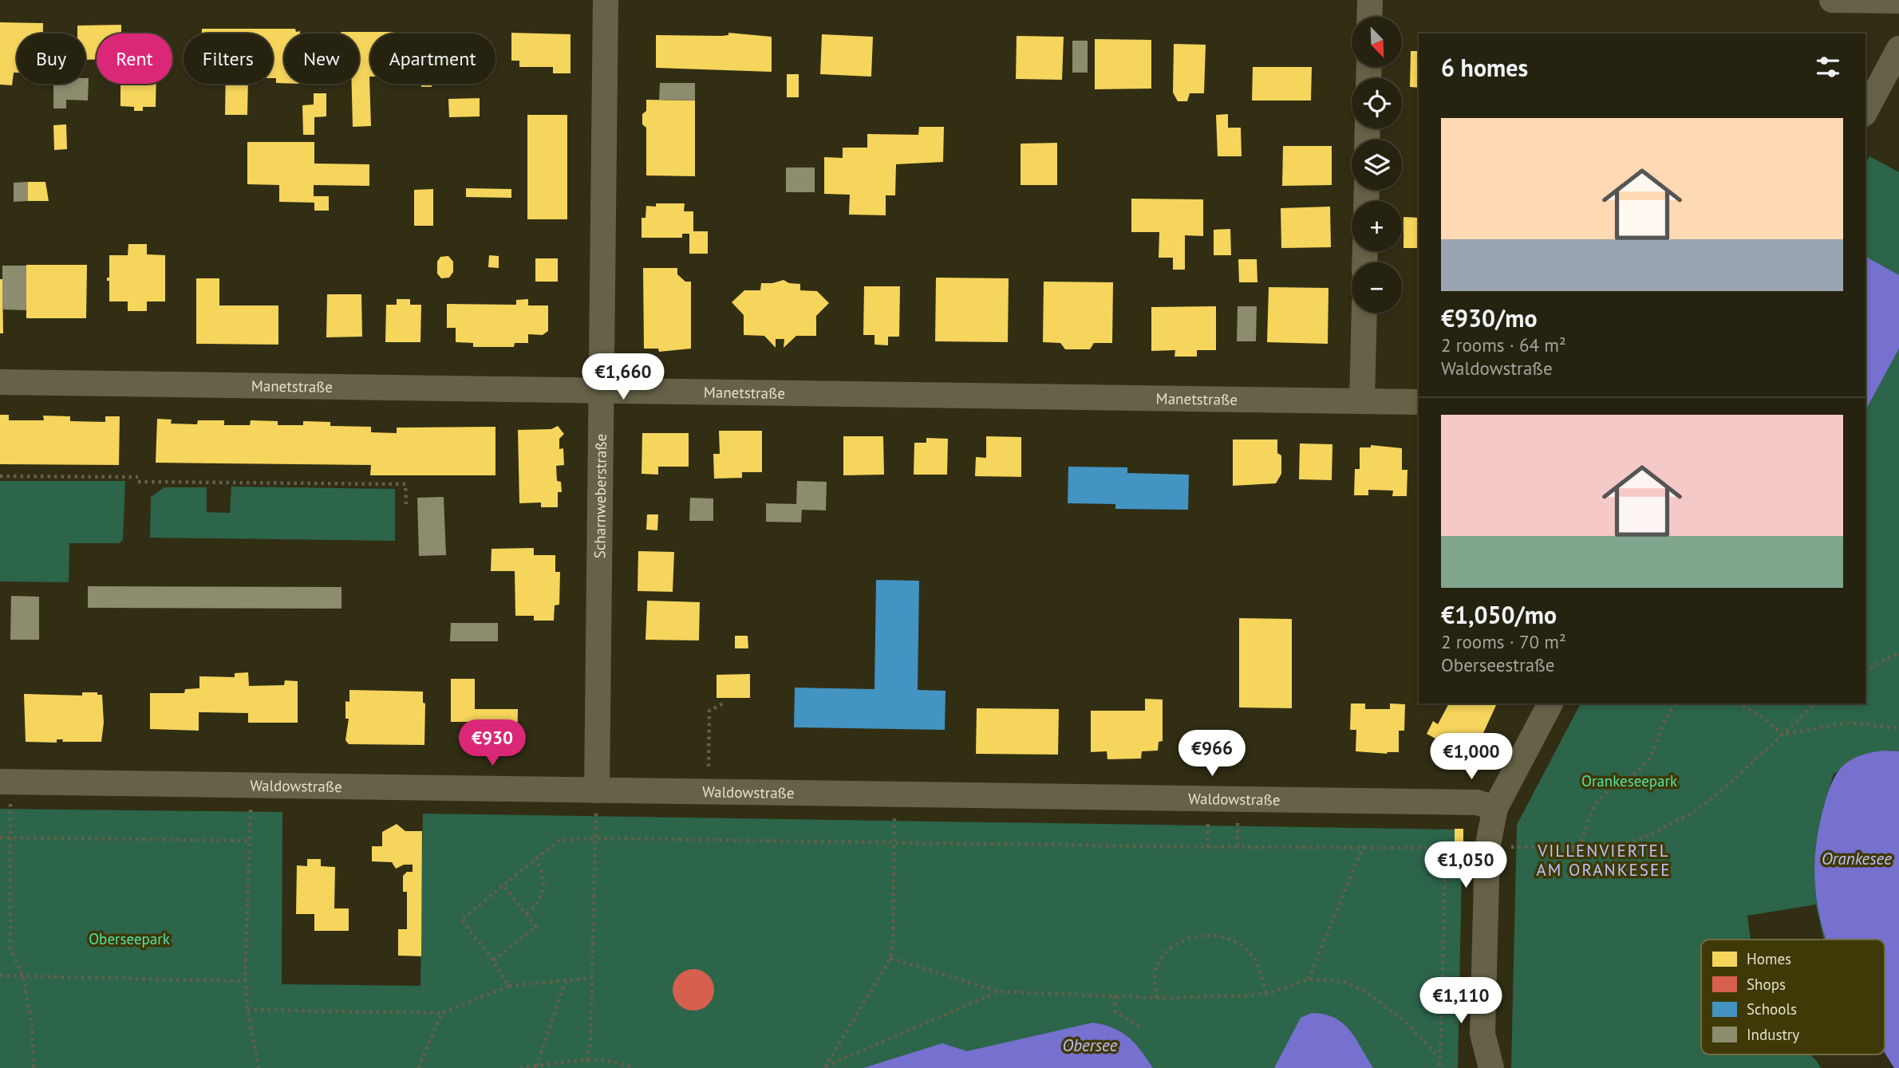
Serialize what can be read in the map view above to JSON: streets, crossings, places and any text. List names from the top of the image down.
{
  "streets": {
    "street": ["Manetstraße", "Scharnweberstraße", "Waldowstraße"]
  },
  "crossings": [
    ["Manetstraße", "Scharnweberstraße"],
    ["Scharnweberstraße", "Waldowstraße"]
  ],
  "districts": ["VILLENVIERTEL AM ORANKESEE"],
  "water": ["Orankesee", "Obersee"],
  "parks": ["Orankeseepark", "Oberseepark"],
  "legend": [
    "Homes",
    "Shops",
    "Schools",
    "Industry"
  ],
  "north": "bottom right",
  "page": {
    "map_buttons": ["+", "−"],
    "chip": [
      "Buy",
      "Rent",
      "Filters",
      "New",
      "Apartment"
    ],
    "heading": "6 homes",
    "list": [
      {
        "name": "€930/mo",
        "note": "2 rooms · 64 m² · Waldowstraße"
      },
      {
        "name": "€1,050/mo",
        "note": "2 rooms · 70 m² · Oberseestraße"
      }
    ],
    "price": [
      "€1,660",
      "€930",
      "€966",
      "€1,000",
      "€1,050",
      "€1,110"
    ]
  }
}
